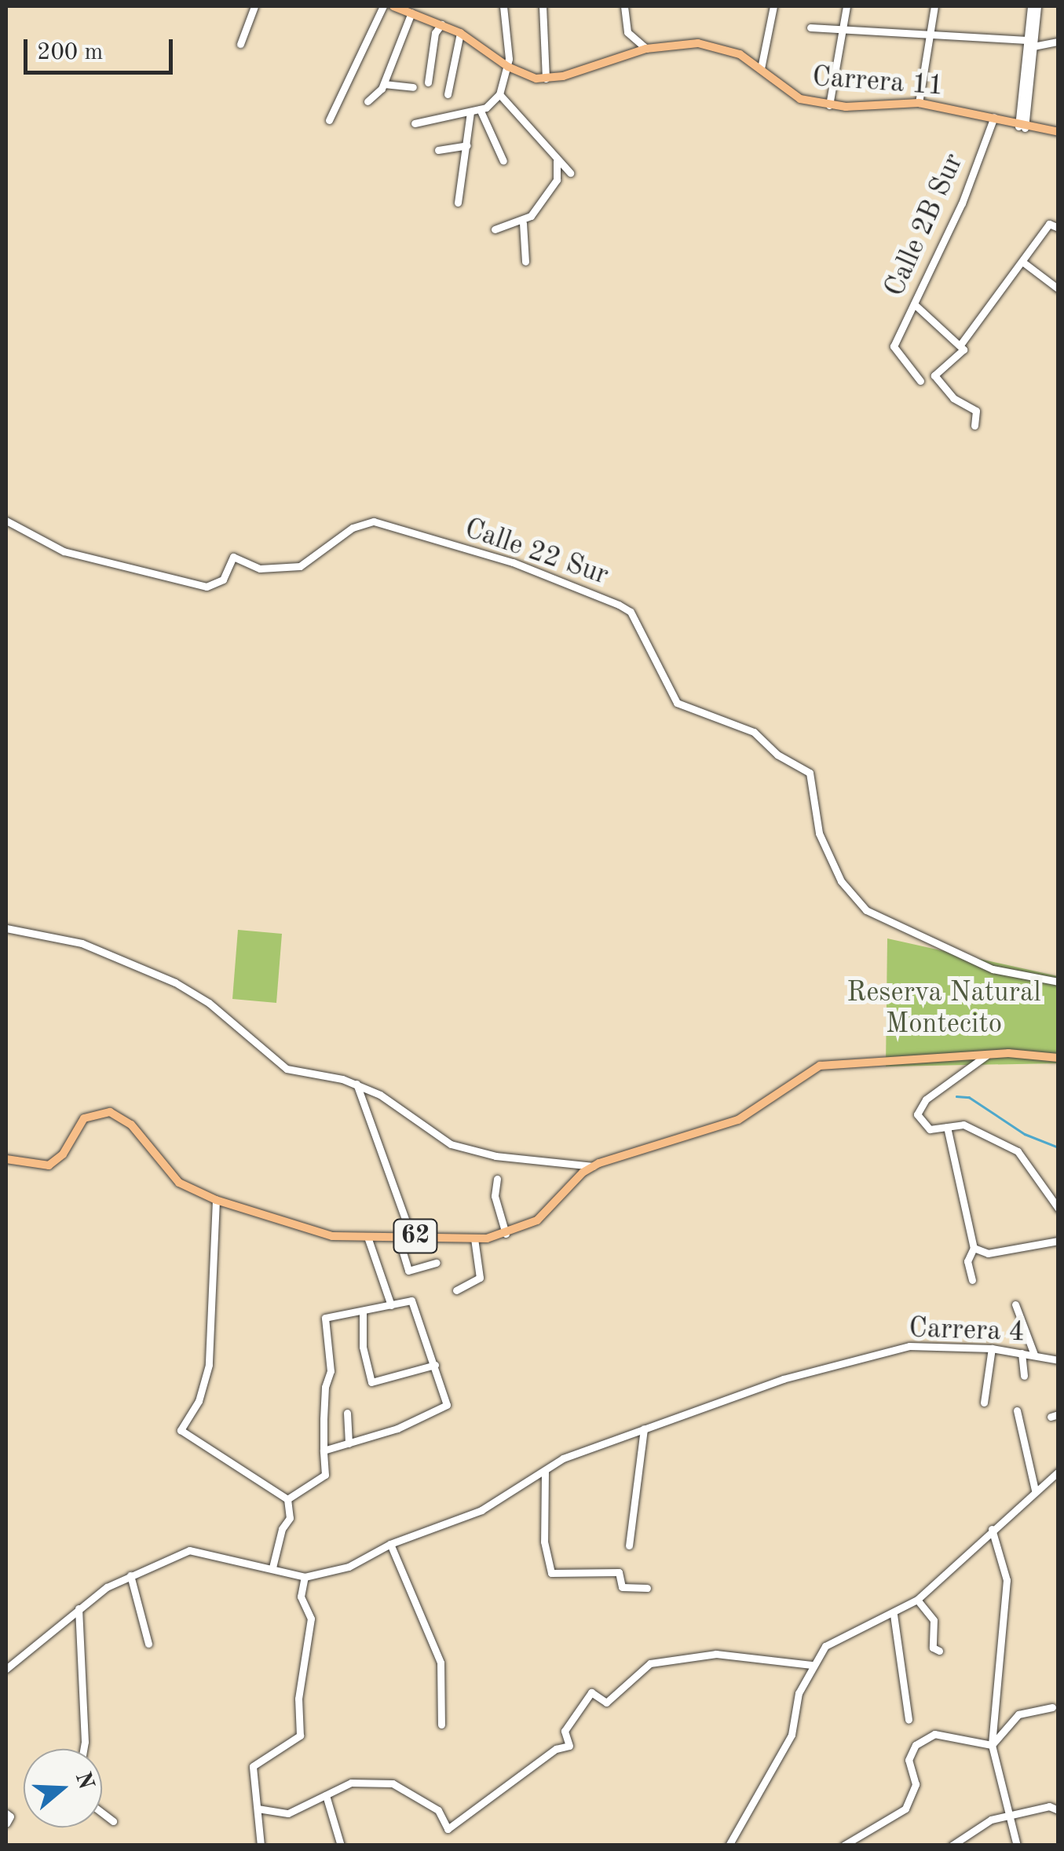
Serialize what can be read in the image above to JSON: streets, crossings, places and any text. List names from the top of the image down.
{
  "streets": {
    "main road": ["Carrera 11", "62"],
    "street": ["Calle 2B Sur", "Calle 22 Sur", "Carrera 4"]
  },
  "crossings": [
    ["Carrera 11", "Calle 2B Sur"]
  ],
  "parks": ["Reserva Natural Montecito"],
  "scale_bar": "200 m",
  "north": "right"
}
